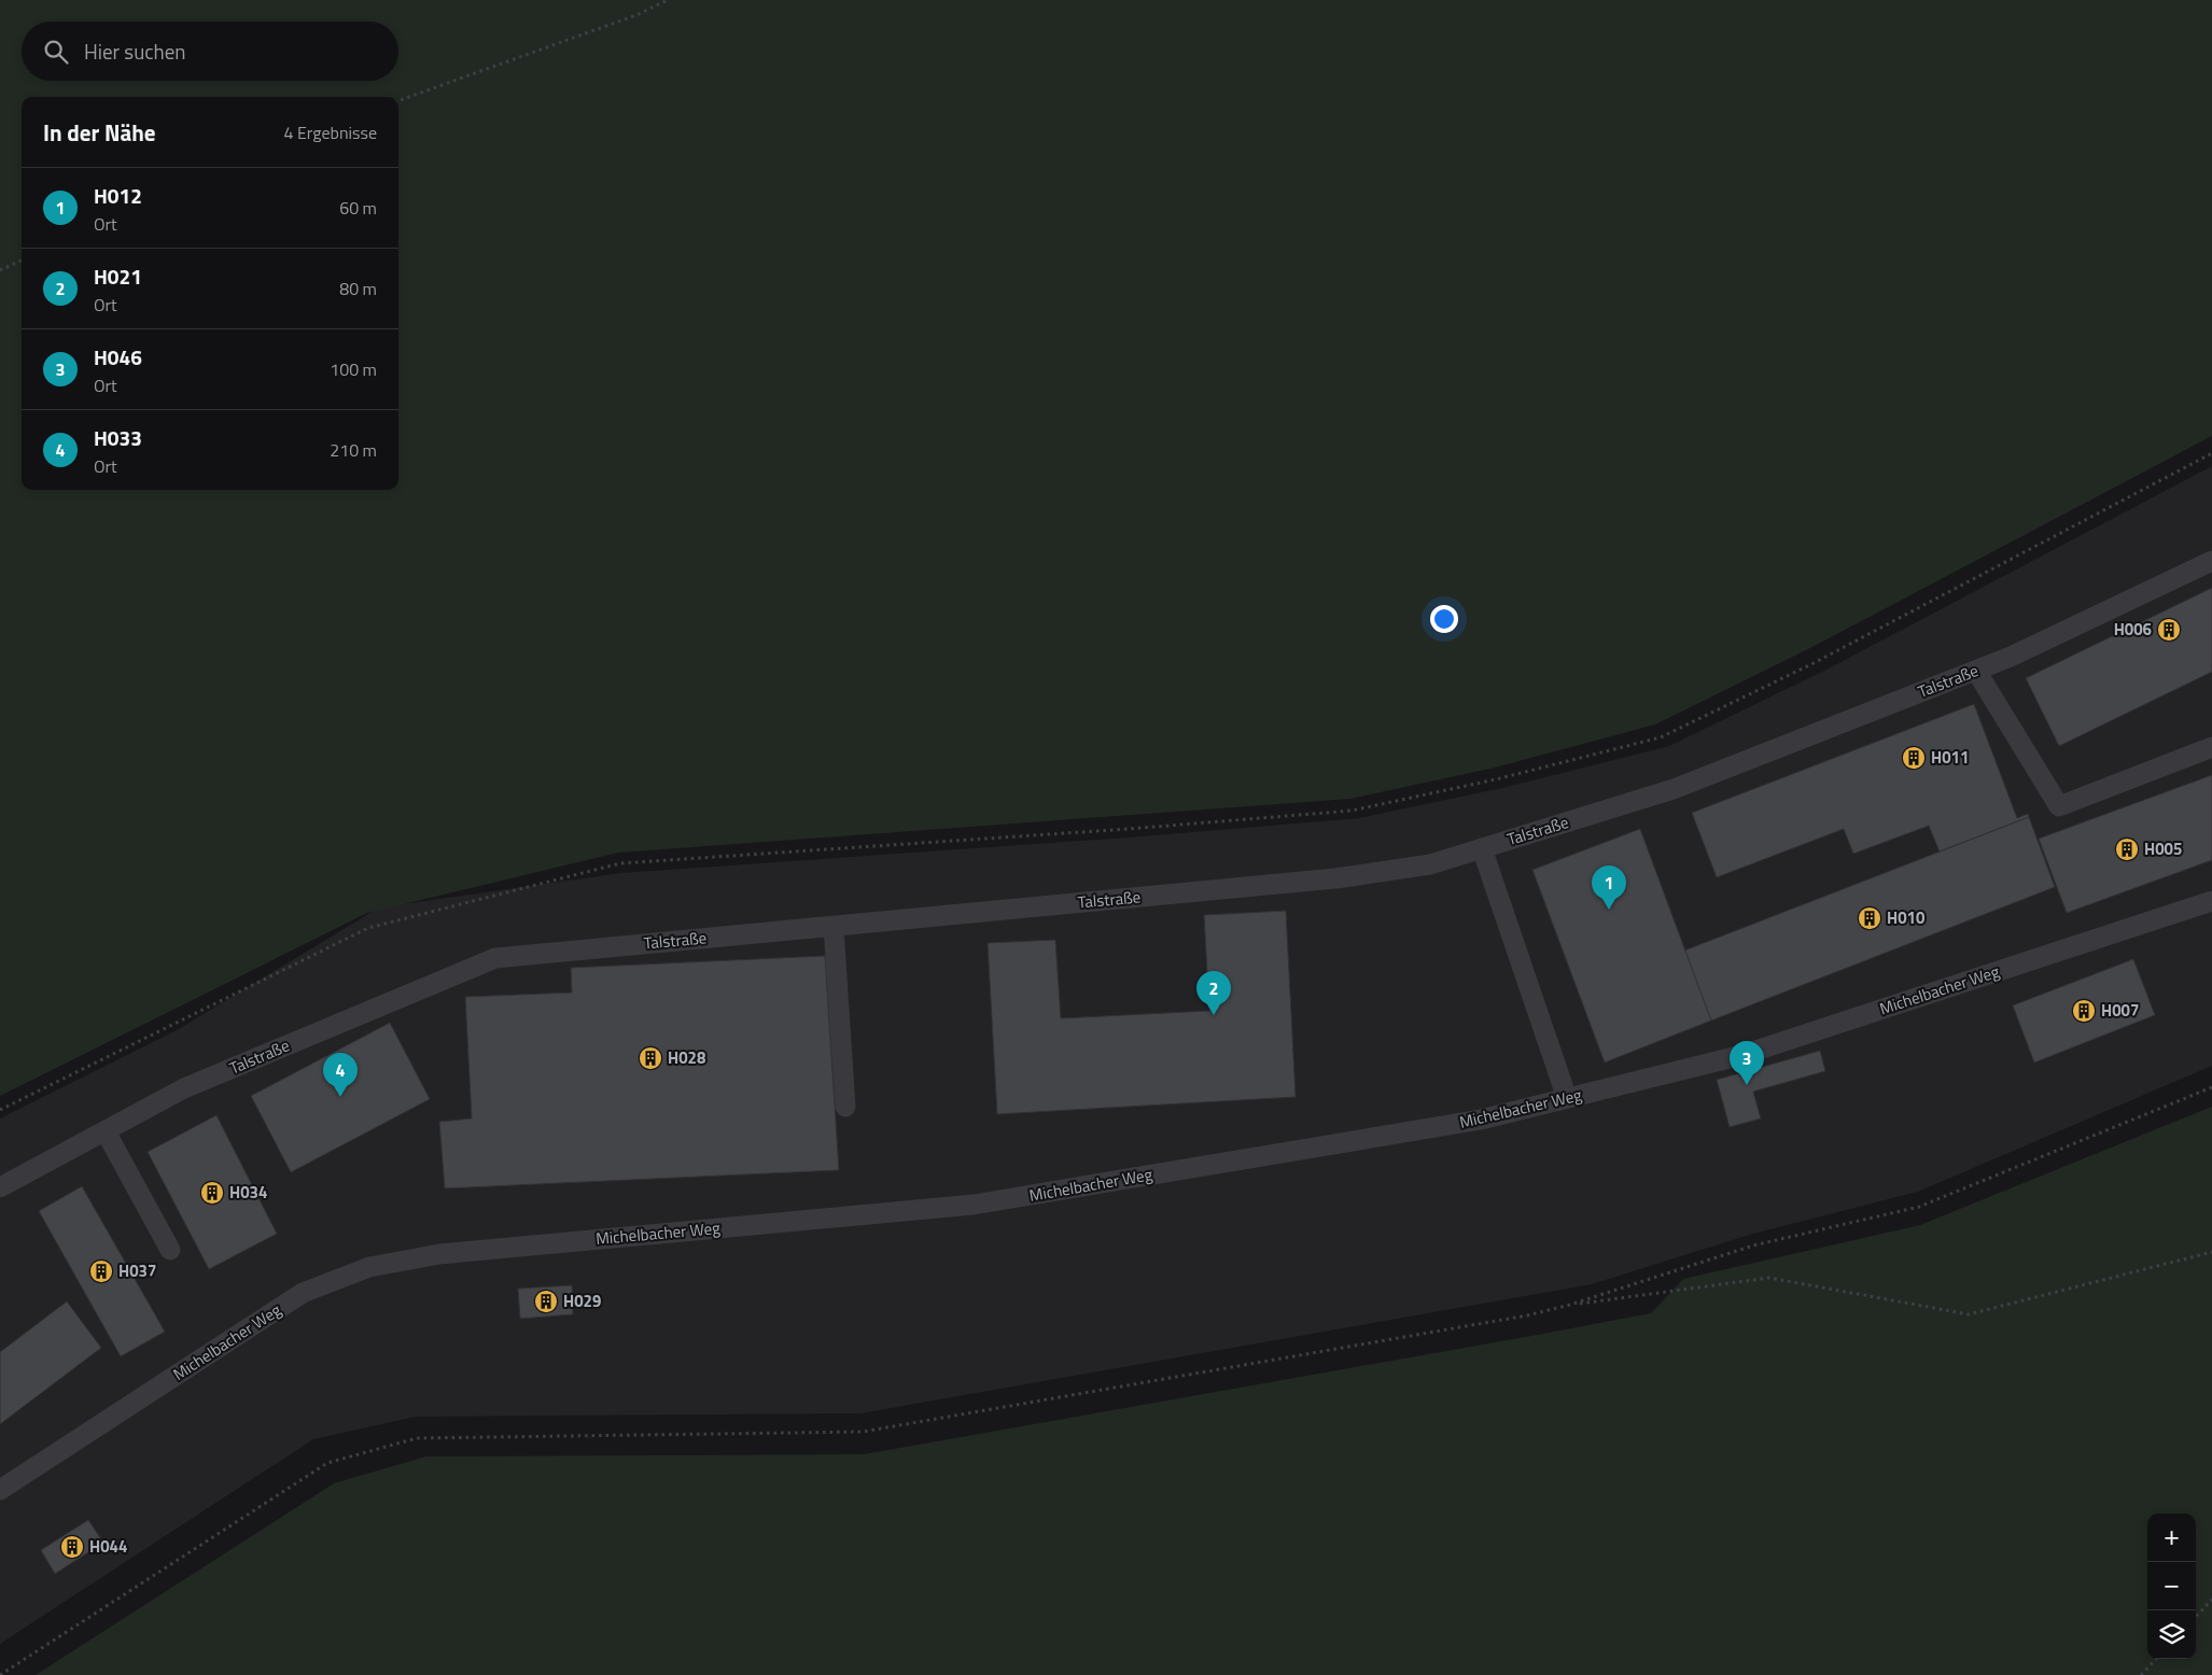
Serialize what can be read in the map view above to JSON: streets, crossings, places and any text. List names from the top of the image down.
{
  "streets": {
    "lane": ["Talstraße", "Michelbacher Weg"]
  },
  "places": {
    "building": [
      "H006",
      "H011",
      "H005",
      "H010",
      "H007",
      "H028",
      "H034",
      "H037",
      "H029",
      "H044"
    ]
  },
  "page": {
    "search": "Hier suchen",
    "heading": ["In der Nähe", "4 Ergebnisse"],
    "list": [
      {
        "mark": "1",
        "name": "H012",
        "note": "Ort",
        "value": "60 m"
      },
      {
        "mark": "2",
        "name": "H021",
        "note": "Ort",
        "value": "80 m"
      },
      {
        "mark": "3",
        "name": "H046",
        "note": "Ort",
        "value": "100 m"
      },
      {
        "mark": "4",
        "name": "H033",
        "note": "Ort",
        "value": "210 m"
      }
    ],
    "pins": [
      "1",
      "2",
      "3",
      "4"
    ],
    "map_buttons": ["+", "−"]
  }
}
